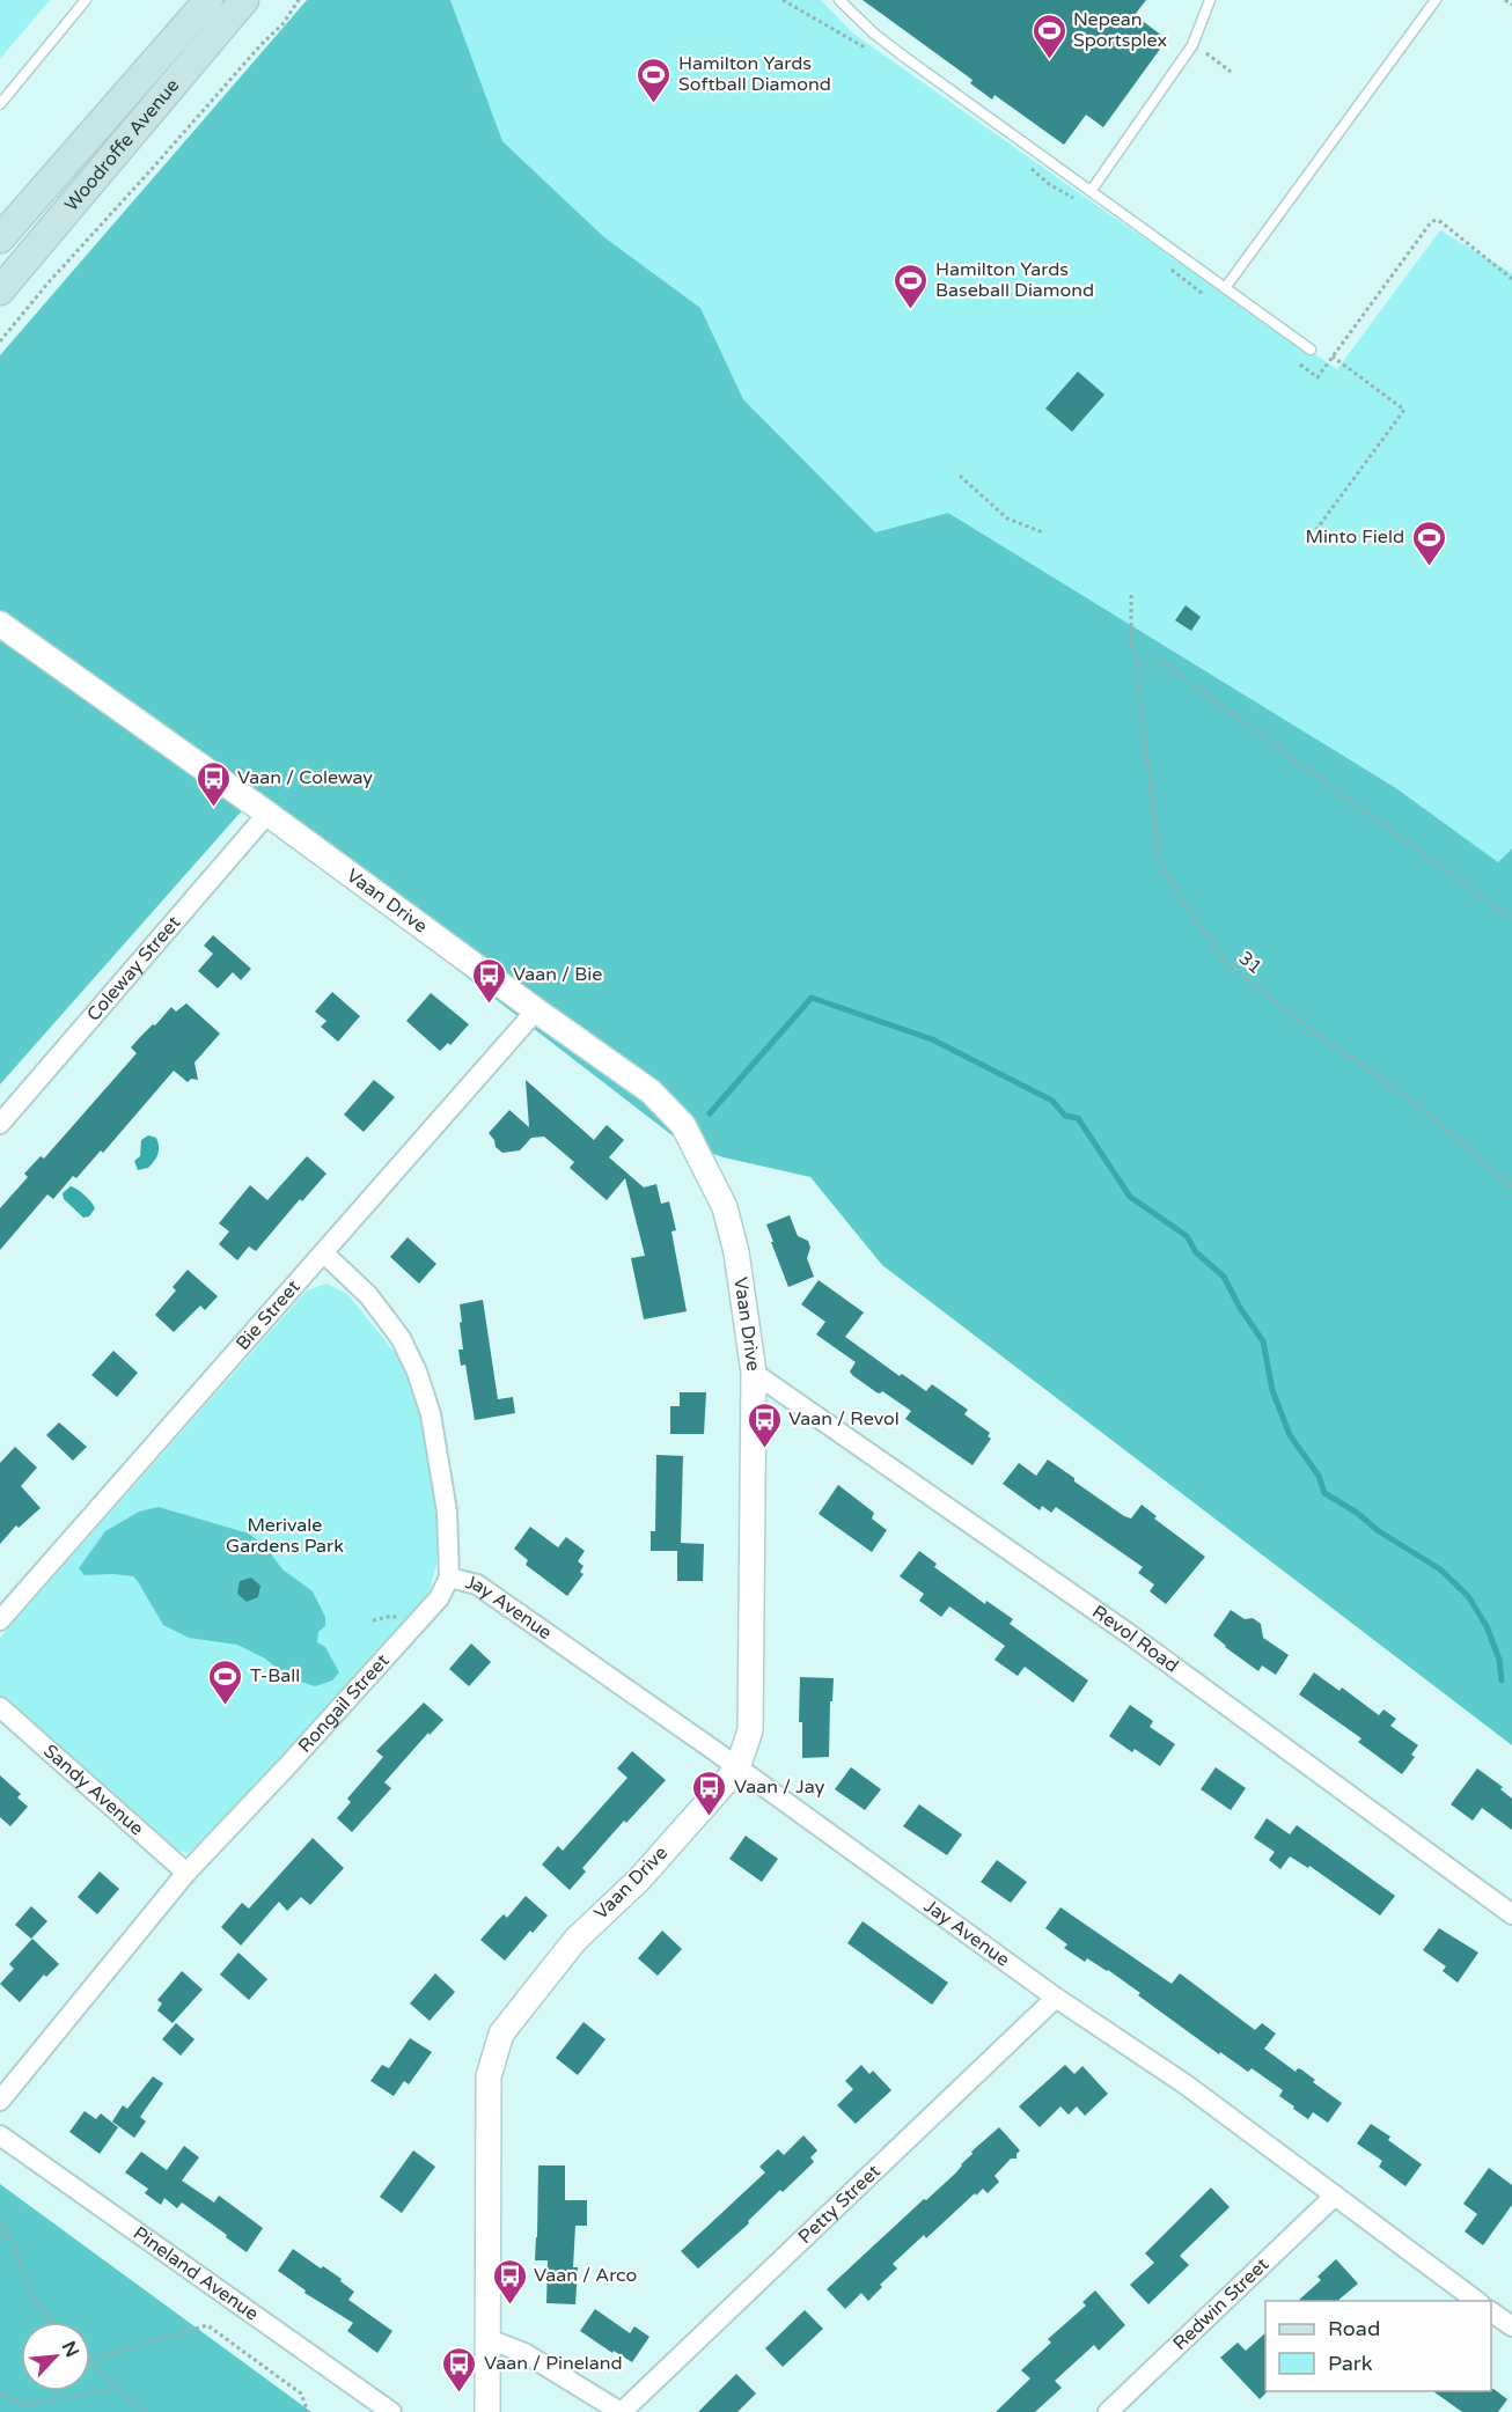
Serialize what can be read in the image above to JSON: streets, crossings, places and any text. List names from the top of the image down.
{
  "streets": {
    "main road": ["Woodroffe Avenue"],
    "street": [
      "Vaan Drive",
      "Coleway Street",
      "Bie Street",
      "Jay Avenue",
      "Revol Road",
      "Rongail Street",
      "Sandy Avenue",
      "Petty Street",
      "Pineland Avenue",
      "Redwin Street"
    ],
    "path": ["31"]
  },
  "crossings": [
    ["Vaan Drive", "Coleway Street"],
    ["Vaan Drive", "Bie Street"],
    ["Vaan Drive", "Jay Avenue"],
    ["Vaan Drive", "Revol Road"],
    ["Jay Avenue", "Rongail Street"],
    ["Jay Avenue", "Petty Street"],
    ["Jay Avenue", "Redwin Street"],
    ["Rongail Street", "Sandy Avenue"]
  ],
  "parks": ["Merivale Gardens Park"],
  "places": {
    "sports": [
      "Nepean Sportsplex",
      "Hamilton Yards Softball Diamond",
      "Hamilton Yards Baseball Diamond",
      "Minto Field",
      "T-Ball"
    ],
    "bus stop": [
      "Vaan / Coleway",
      "Vaan / Bie",
      "Vaan / Revol",
      "Vaan / Jay",
      "Vaan / Arco",
      "Vaan / Pineland"
    ]
  },
  "legend": ["Road", "Park"],
  "north": "top right"
}
